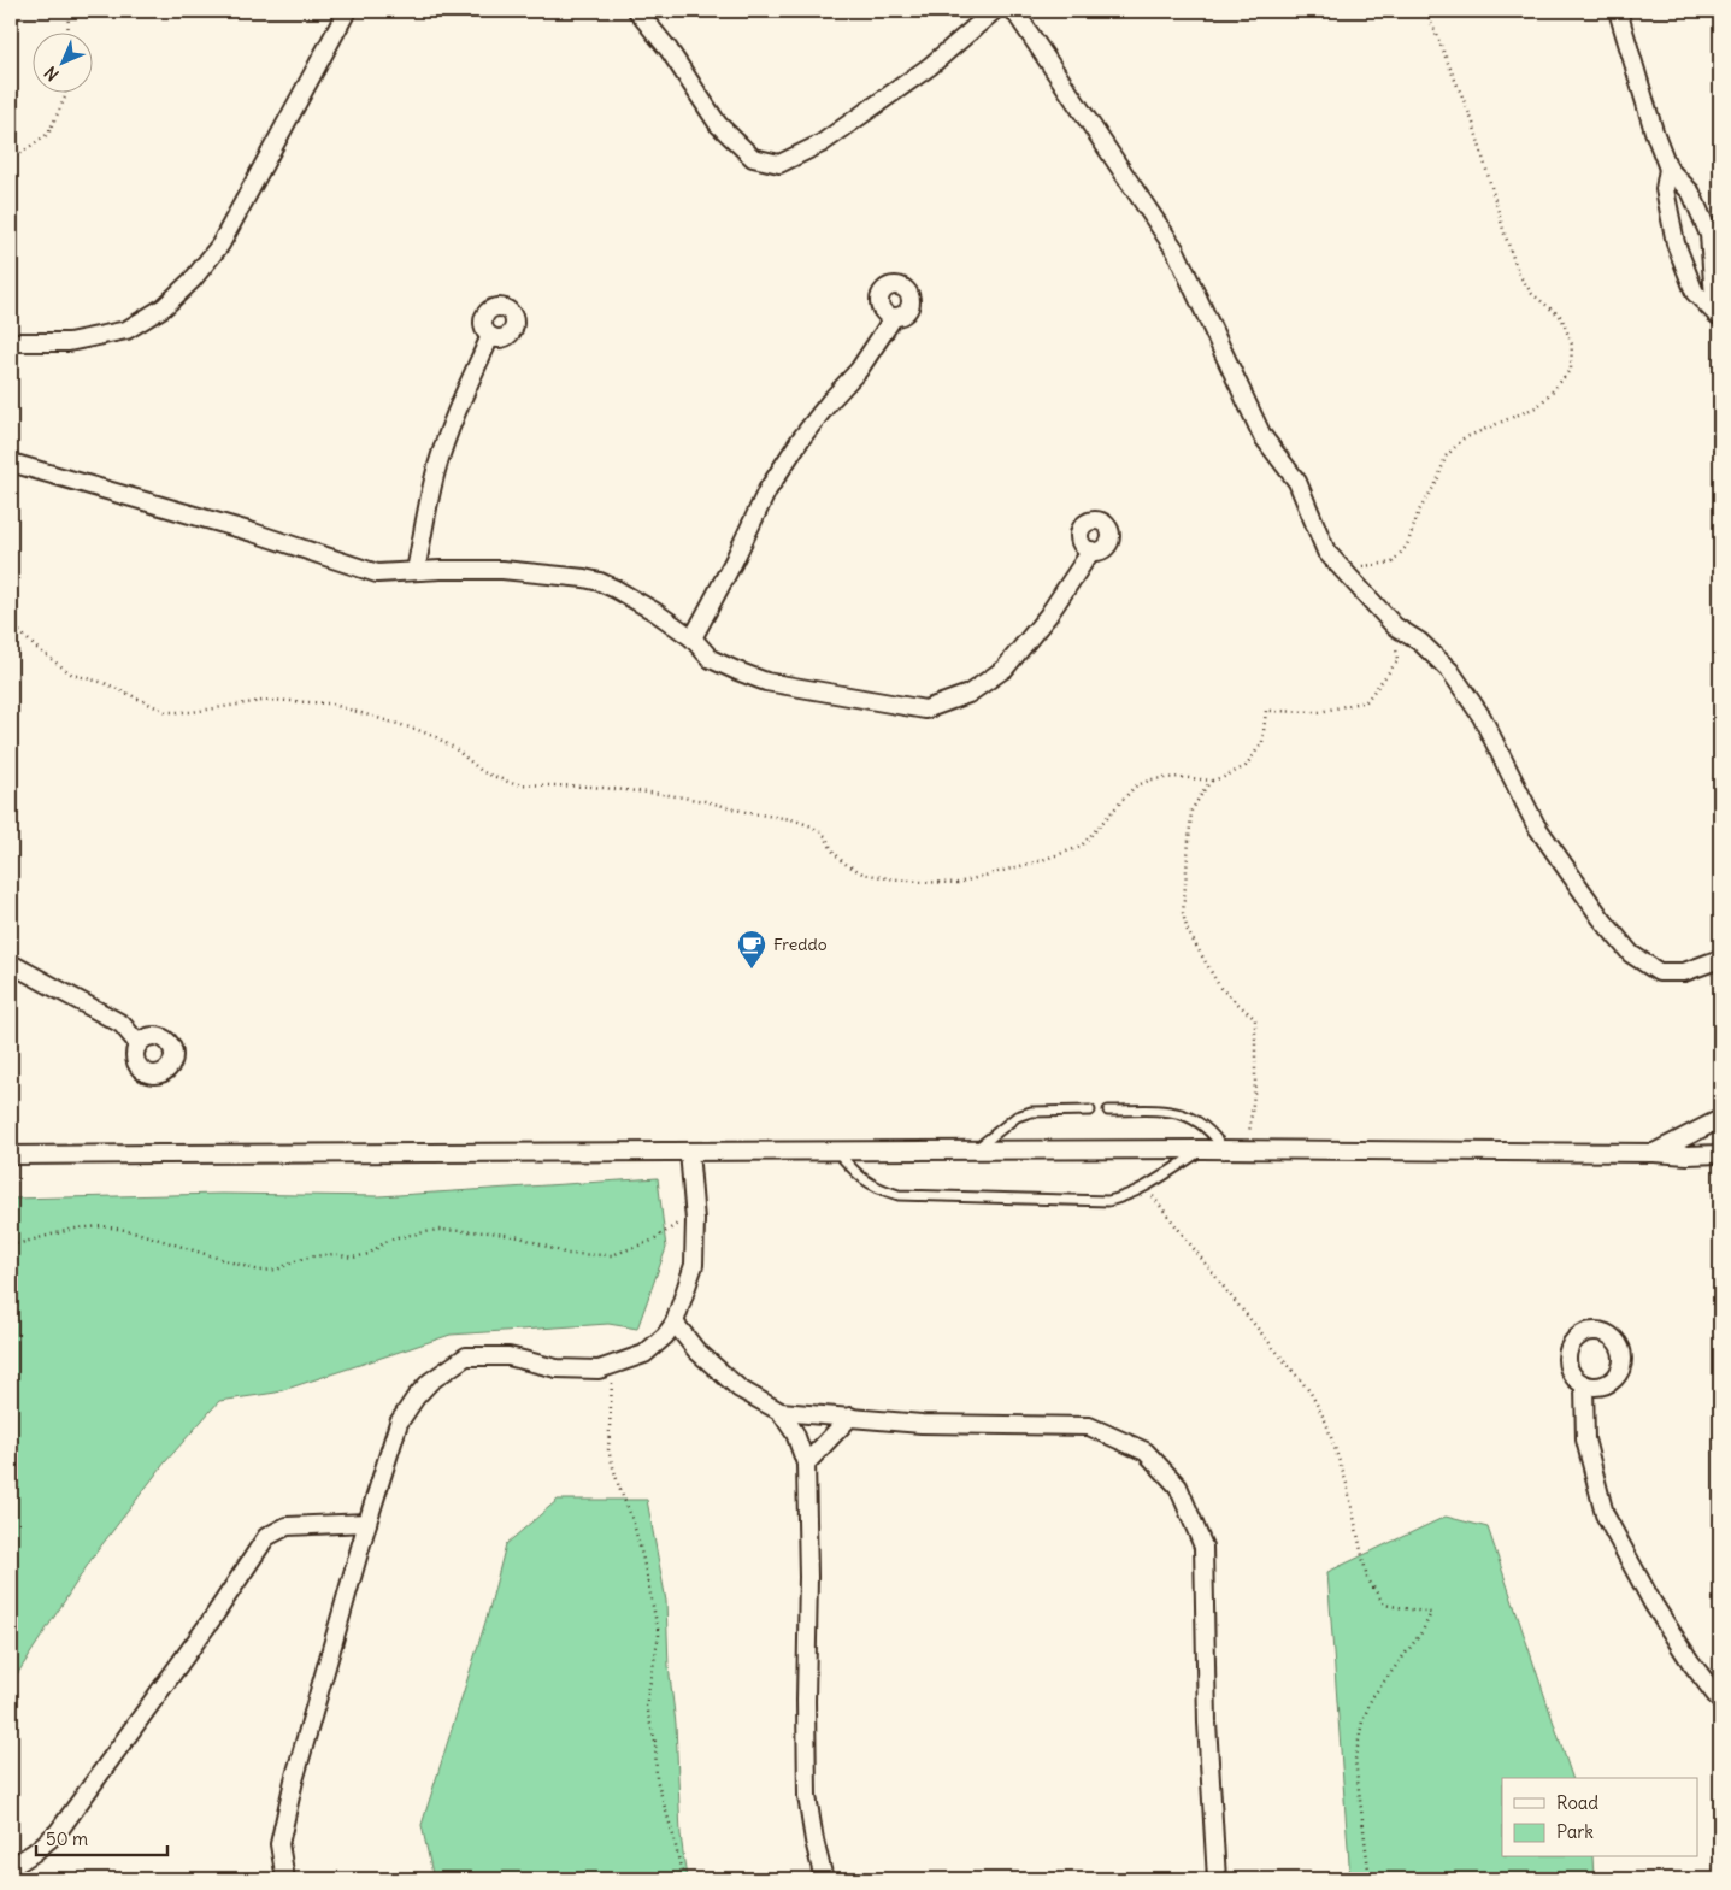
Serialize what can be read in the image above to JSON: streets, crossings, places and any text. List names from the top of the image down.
{
  "places": {
    "cafe": ["Freddo"]
  },
  "legend": ["Road", "Park"],
  "scale_bar": "50 m",
  "north": "bottom left"
}
